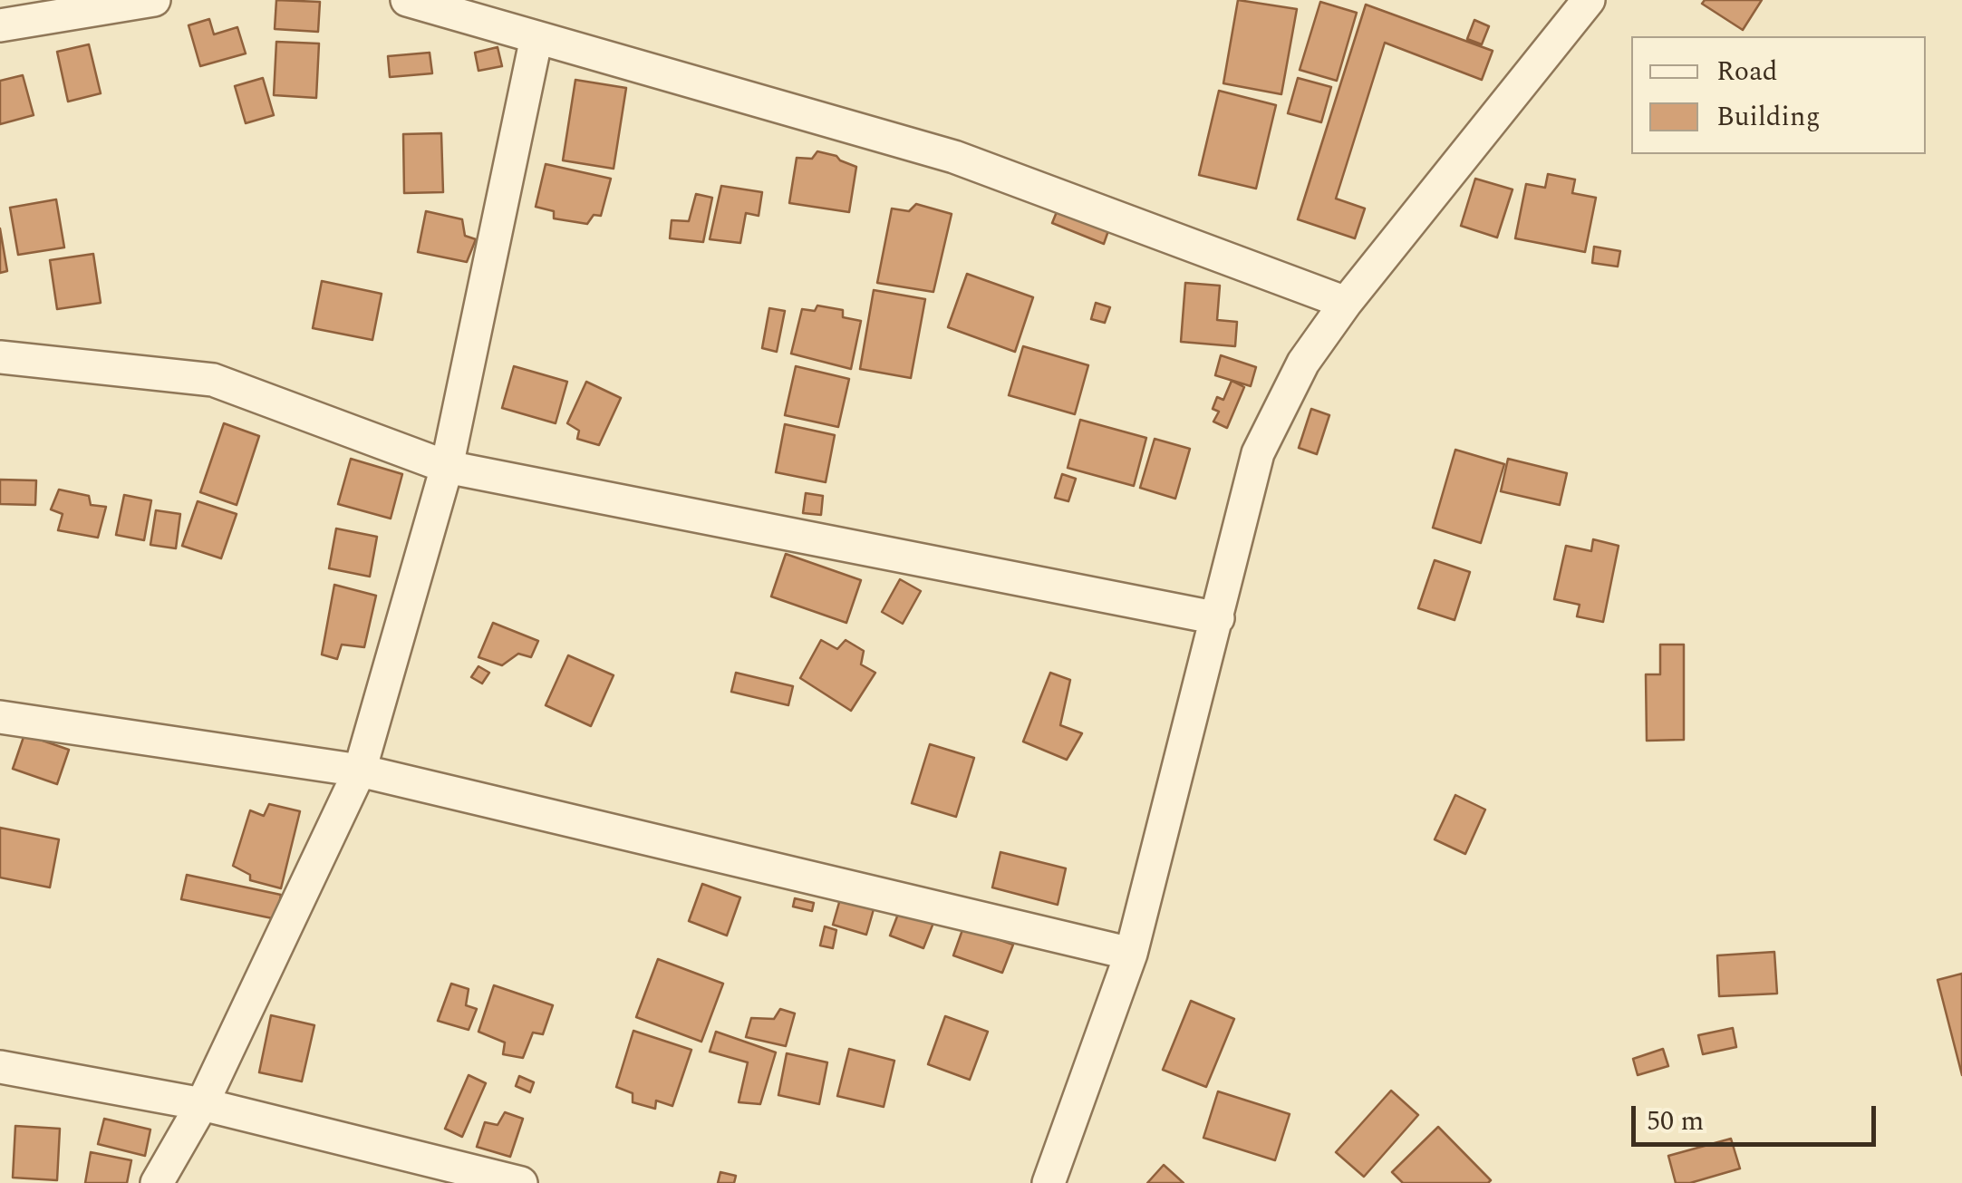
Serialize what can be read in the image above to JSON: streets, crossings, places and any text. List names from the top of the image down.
{
  "legend": ["Road", "Building"],
  "scale_bar": "50 m"
}
